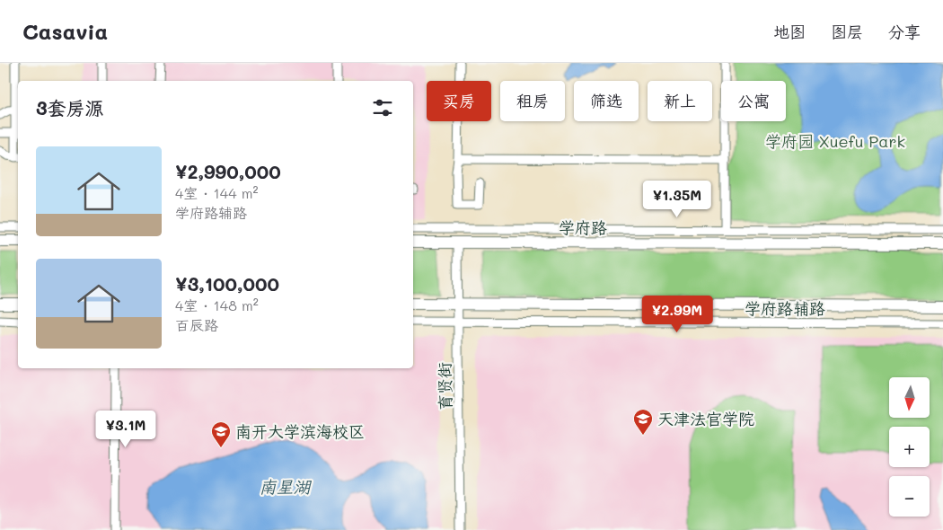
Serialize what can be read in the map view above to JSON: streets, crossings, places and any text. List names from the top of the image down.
{
  "streets": {
    "highway": ["学府路"],
    "street": ["学府路辅路", "育贤街"]
  },
  "crossings": [
    ["学府路", "育贤街"],
    ["学府路辅路", "育贤街"]
  ],
  "water": ["南星湖"],
  "parks": ["学府园 Xuefu Park"],
  "places": {
    "school or university": ["天津法官学院", "南开大学滨海校区"]
  },
  "north": "bottom",
  "page": {
    "header": "Casavia",
    "nav": ["地图", "图层", "分享"],
    "chip": [
      "买房",
      "租房",
      "筛选",
      "新上",
      "公寓"
    ],
    "heading": "3套房源",
    "list": [
      {
        "name": "¥2,990,000",
        "note": "4室 · 144 m² · 学府路辅路"
      },
      {
        "name": "¥3,100,000",
        "note": "4室 · 148 m² · 百辰路"
      }
    ],
    "price": ["¥1.35M", "¥2.99M", "¥3.1M"],
    "map_buttons": ["+", "−"]
  }
}
